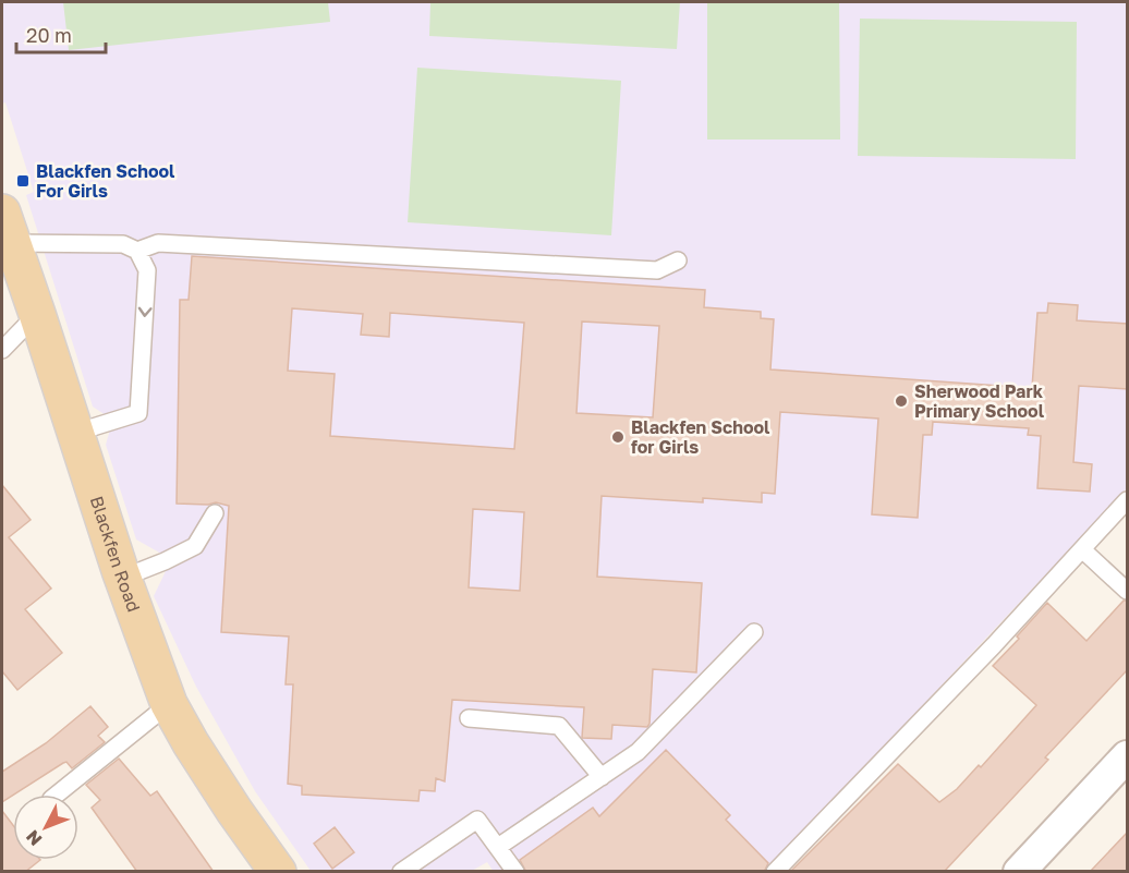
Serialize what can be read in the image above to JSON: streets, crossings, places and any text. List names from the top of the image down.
{
  "streets": {
    "main road": ["Blackfen Road"]
  },
  "places": {
    "transit": ["Blackfen School For Girls"],
    "other": ["Sherwood Park Primary School", "Blackfen School for Girls"]
  },
  "scale_bar": "20 m",
  "north": "bottom left"
}
